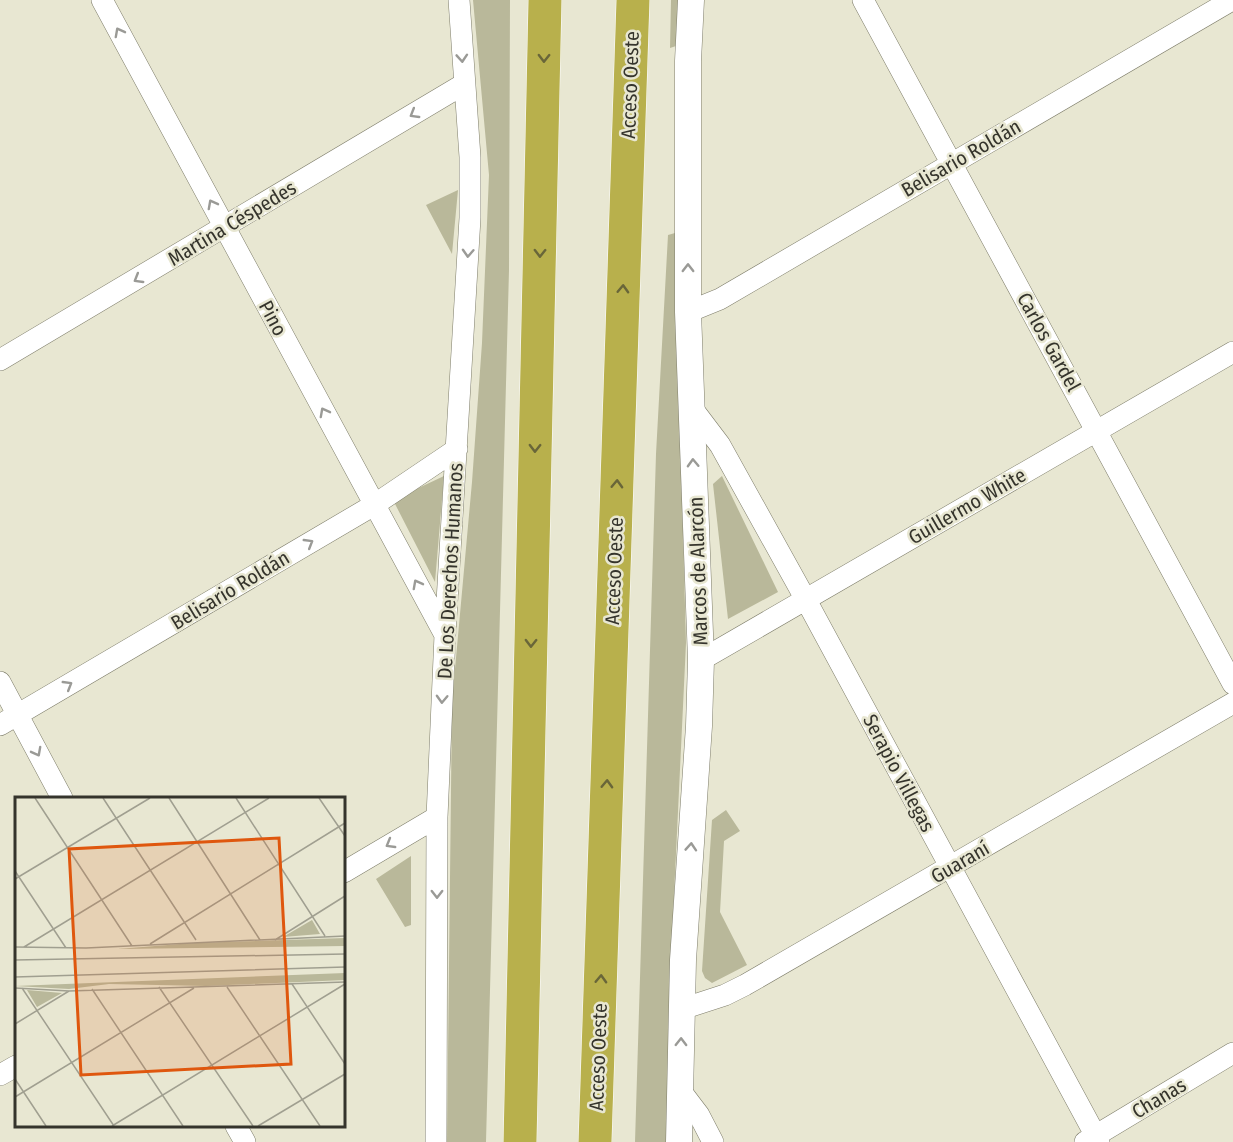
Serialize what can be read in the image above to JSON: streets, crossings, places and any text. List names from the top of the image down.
{
  "streets": {
    "highway": ["Acceso Oeste"],
    "street": [
      "Belisario Roldán",
      "Martina Céspedes",
      "Pino",
      "Carlos Gardel",
      "Guillermo White",
      "De Los Derechos Humanos",
      "Marcos de Alarcón",
      "Serapio Villegas",
      "Guaraní",
      "Chanas"
    ]
  },
  "crossings": [
    ["Belisario Roldán", "Pino"],
    ["Belisario Roldán", "Carlos Gardel"],
    ["Belisario Roldán", "De Los Derechos Humanos"],
    ["Belisario Roldán", "Marcos de Alarcón"],
    ["Martina Céspedes", "Pino"],
    ["Martina Céspedes", "De Los Derechos Humanos"],
    ["Pino", "De Los Derechos Humanos"],
    ["Carlos Gardel", "Guillermo White"],
    ["Guillermo White", "Marcos de Alarcón"],
    ["Guillermo White", "Serapio Villegas"],
    ["Marcos de Alarcón", "Serapio Villegas"],
    ["Marcos de Alarcón", "Guaraní"],
    ["Serapio Villegas", "Guaraní"],
    ["Serapio Villegas", "Chanas"]
  ],
  "one_way": [
    "Belisario Roldán",
    "Martina Céspedes",
    "Pino",
    "De Los Derechos Humanos",
    "Marcos de Alarcón"
  ]
}
